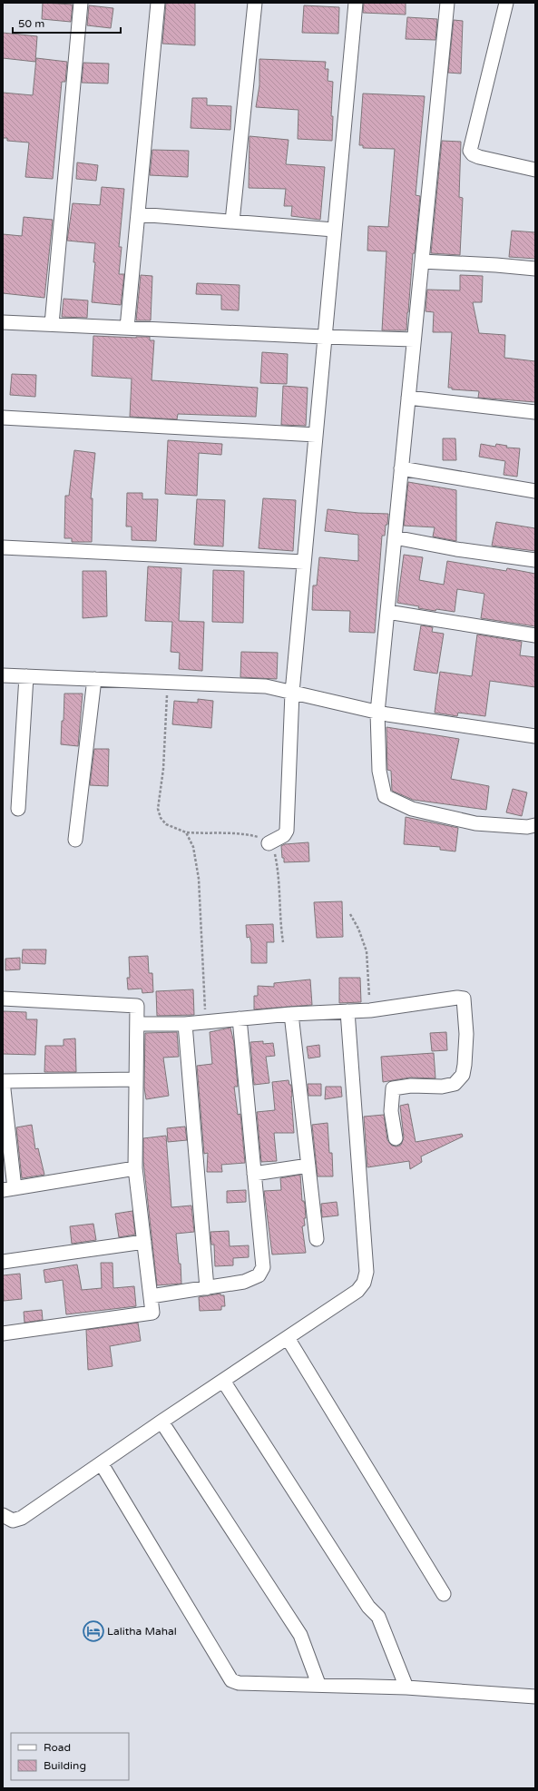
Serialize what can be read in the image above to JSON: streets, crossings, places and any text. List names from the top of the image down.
{
  "places": {
    "hotel": ["Lalitha Mahal"]
  },
  "legend": ["Road", "Building"],
  "scale_bar": "50 m"
}
